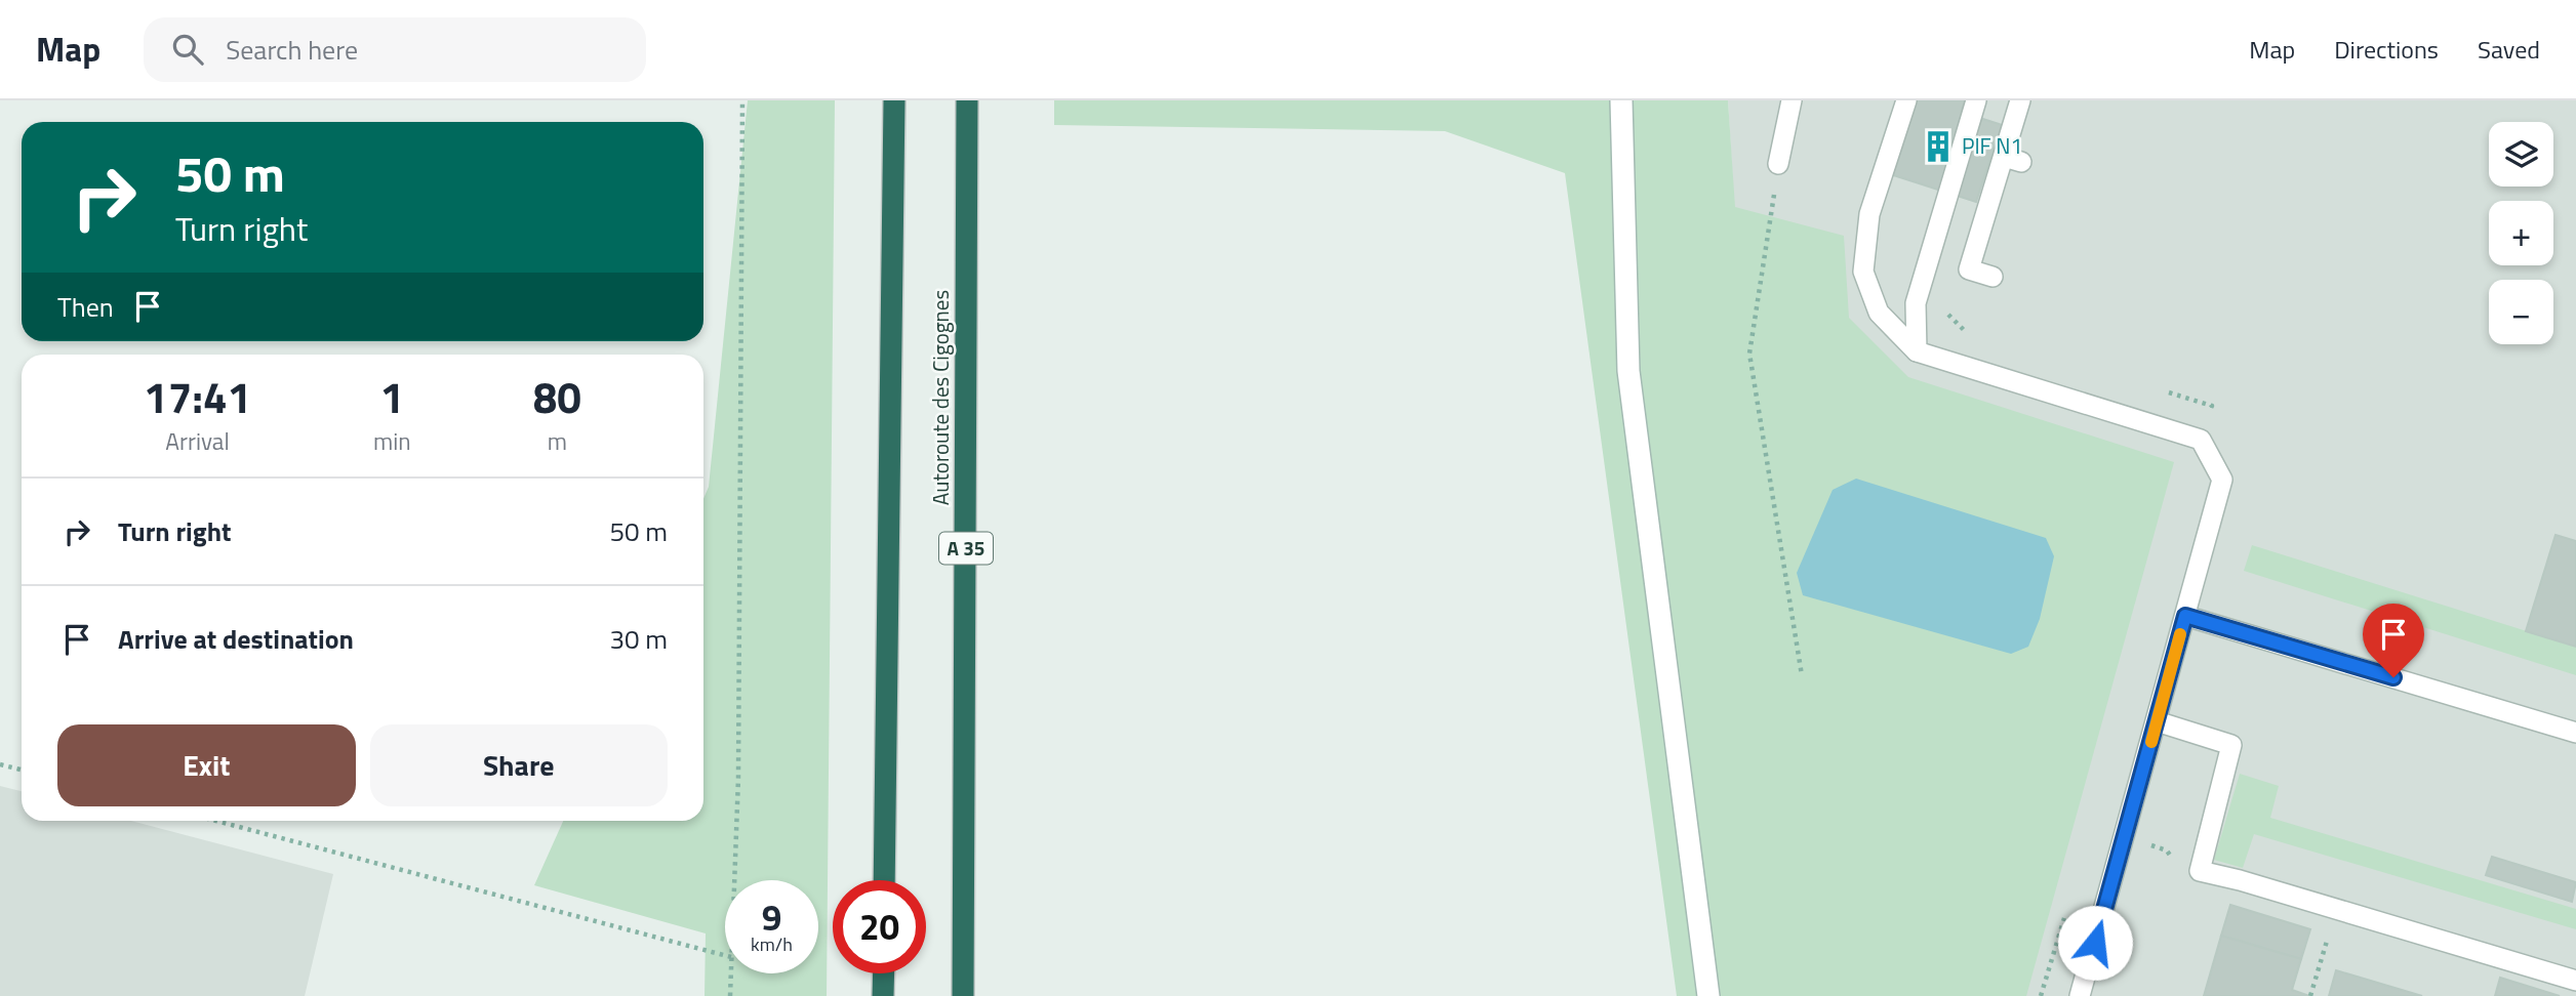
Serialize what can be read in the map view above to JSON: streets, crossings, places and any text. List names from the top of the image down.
{
  "streets": {
    "highway": ["Autoroute des Cigognes", "A 35"]
  },
  "places": {
    "building": ["PIF N1"]
  },
  "page": {
    "header": "Map",
    "search": "Search here",
    "nav": ["Map", "Directions", "Saved"],
    "map_buttons": ["+", "−"],
    "turn": ["50 m", "Turn right"],
    "then": "Then",
    "eta": [
      "17:41",
      "Arrival",
      "1",
      "min",
      "80",
      "m"
    ],
    "list": [
      {
        "name": "Turn right",
        "value": "50 m"
      },
      {
        "name": "Arrive at destination",
        "value": "30 m"
      }
    ],
    "buttons": ["Exit", "Share"],
    "speed": "9 km/h",
    "limit": "20"
  }
}
